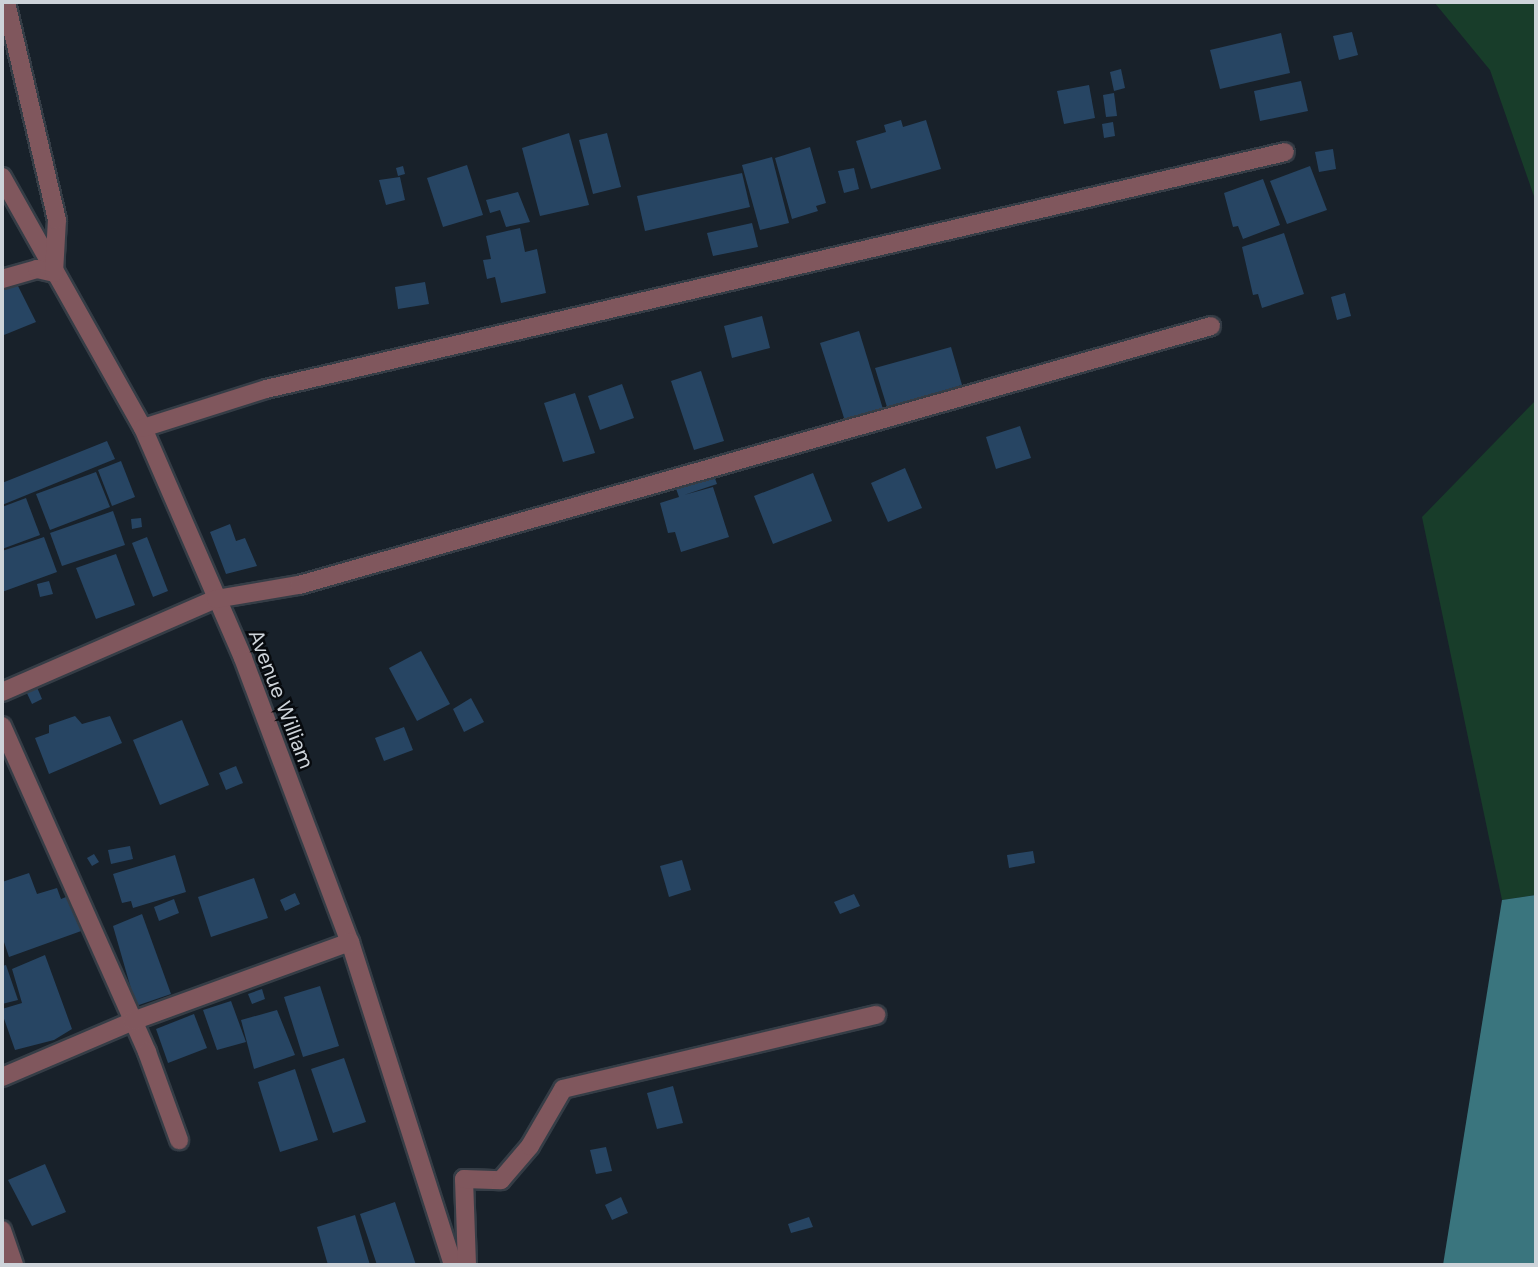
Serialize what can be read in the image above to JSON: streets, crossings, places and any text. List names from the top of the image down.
{
  "streets": {
    "street": ["Avenue William"]
  }
}
